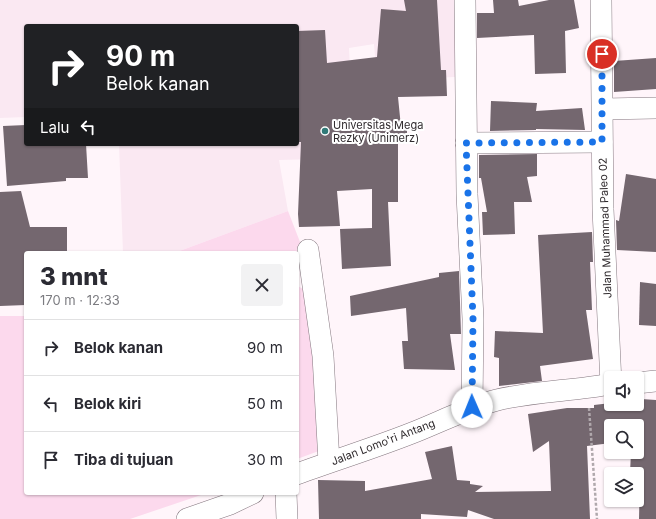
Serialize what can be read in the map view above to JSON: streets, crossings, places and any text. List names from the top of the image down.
{
  "streets": {
    "street": ["Jalan Muhammad Paleo 02", "Jalan Lomo'ri Antang"]
  },
  "places": ["Universitas Mega Rezky (Unimerz)"],
  "page": {
    "turn": ["90 m", "Belok kanan"],
    "then": "Lalu",
    "heading": ["3 mnt", "170 m · 12:33"],
    "list": [
      {
        "name": "Belok kanan",
        "value": "90 m"
      },
      {
        "name": "Belok kiri",
        "value": "50 m"
      },
      {
        "name": "Tiba di tujuan",
        "value": "30 m"
      }
    ]
  }
}
